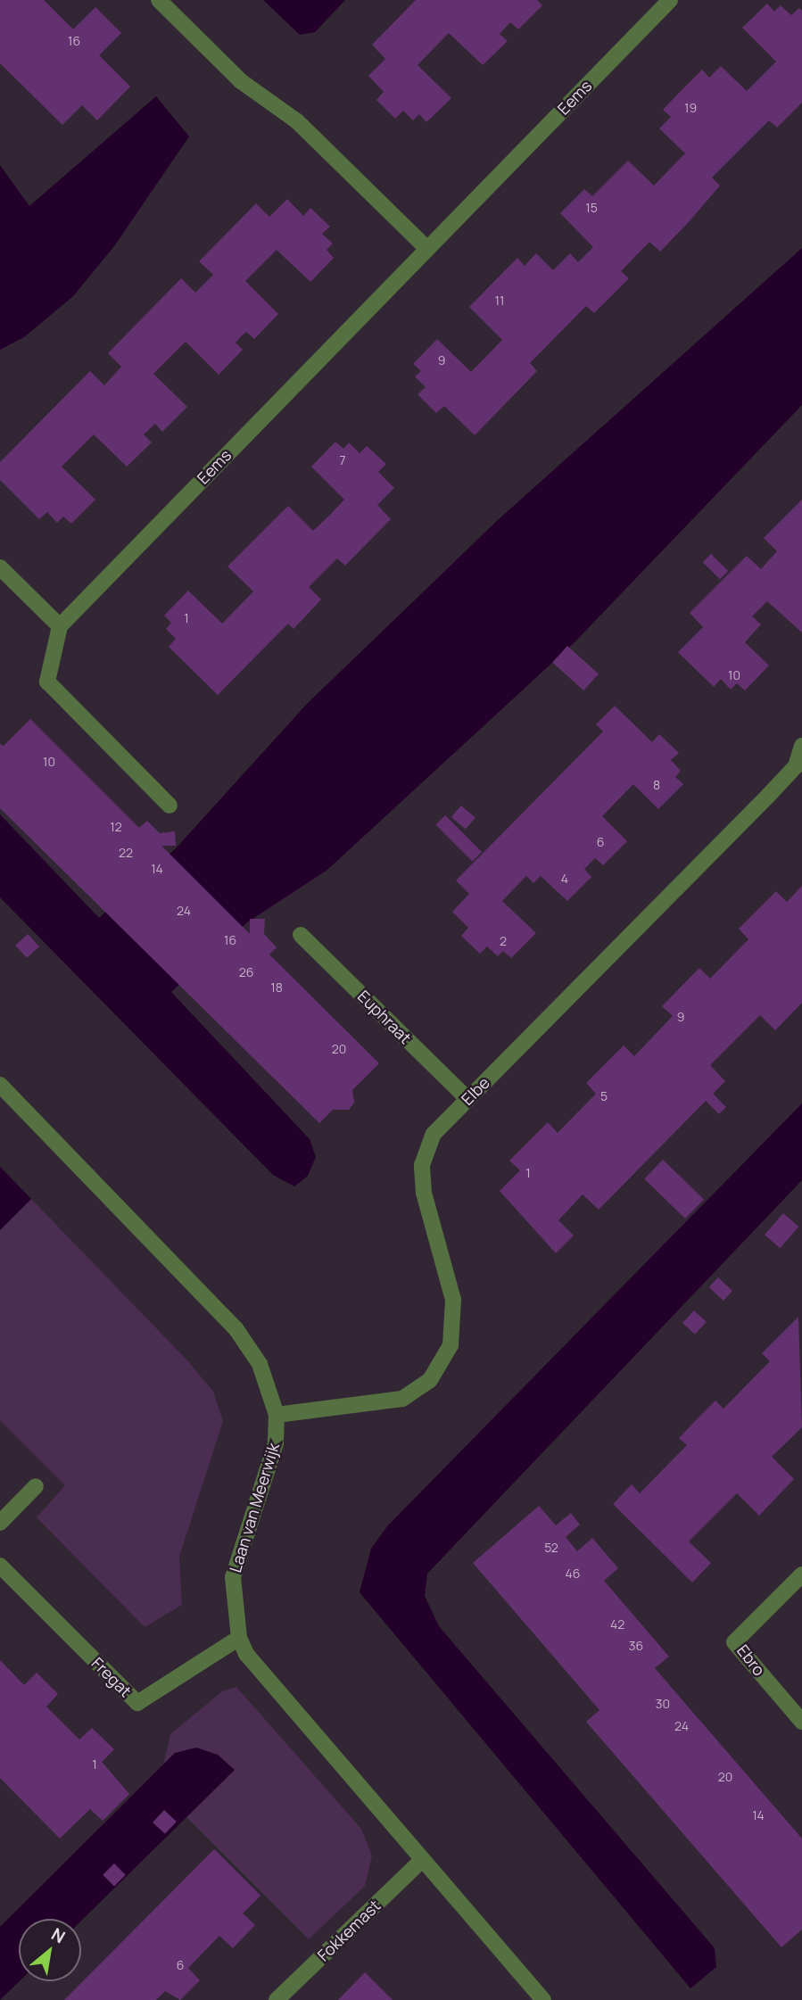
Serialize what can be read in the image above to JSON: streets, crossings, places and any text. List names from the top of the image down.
{
  "streets": {
    "street": [
      "Eems",
      "Euphraat",
      "Elbe",
      "Laan van Meerwijk",
      "Ebro",
      "Fregat",
      "Fokkemast"
    ]
  },
  "crossings": [
    ["Euphraat", "Elbe"],
    ["Elbe", "Laan van Meerwijk"],
    ["Laan van Meerwijk", "Fregat"],
    ["Laan van Meerwijk", "Fokkemast"]
  ],
  "house_numbers": [
    "16",
    "19",
    "15",
    "11",
    "9",
    "7",
    "1",
    "10",
    "10",
    "8",
    "12",
    "6",
    "22",
    "14",
    "4",
    "24",
    "16",
    "2",
    "26",
    "18",
    "9",
    "20",
    "5",
    "1",
    "52",
    "46",
    "42",
    "36",
    "30",
    "24",
    "1",
    "20",
    "14",
    "6"
  ],
  "north": "top right"
}
